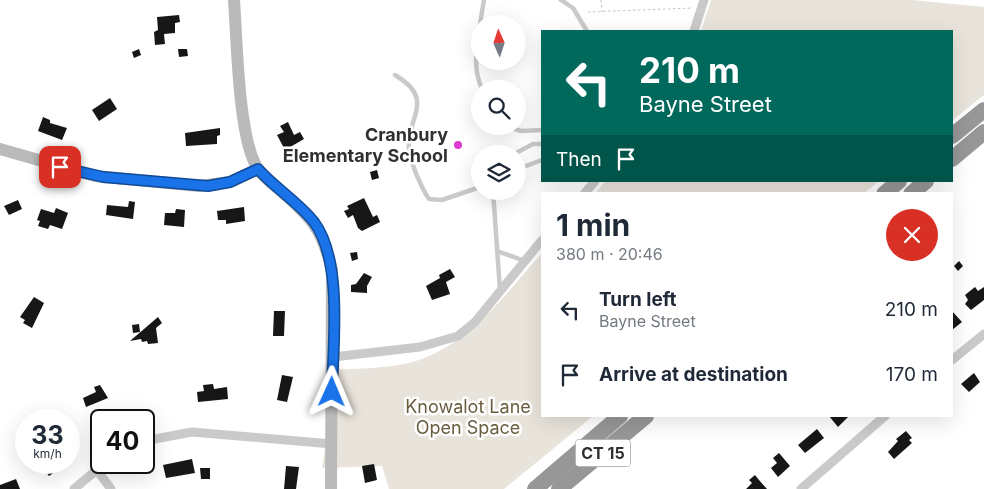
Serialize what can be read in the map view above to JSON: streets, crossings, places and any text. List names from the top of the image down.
{
  "streets": {
    "highway": ["CT 15"]
  },
  "parks": ["Knowalot Lane Open Space"],
  "places": ["Cranbury Elementary School"],
  "north": "top",
  "page": {
    "turn": ["210 m", "Bayne Street"],
    "then": "Then",
    "heading": ["1 min", "380 m · 20:46"],
    "list": [
      {
        "name": "Turn left",
        "note": "Bayne Street",
        "value": "210 m"
      },
      {
        "name": "Arrive at destination",
        "value": "170 m"
      }
    ],
    "speed": "33 km/h",
    "limit": "40"
  }
}
